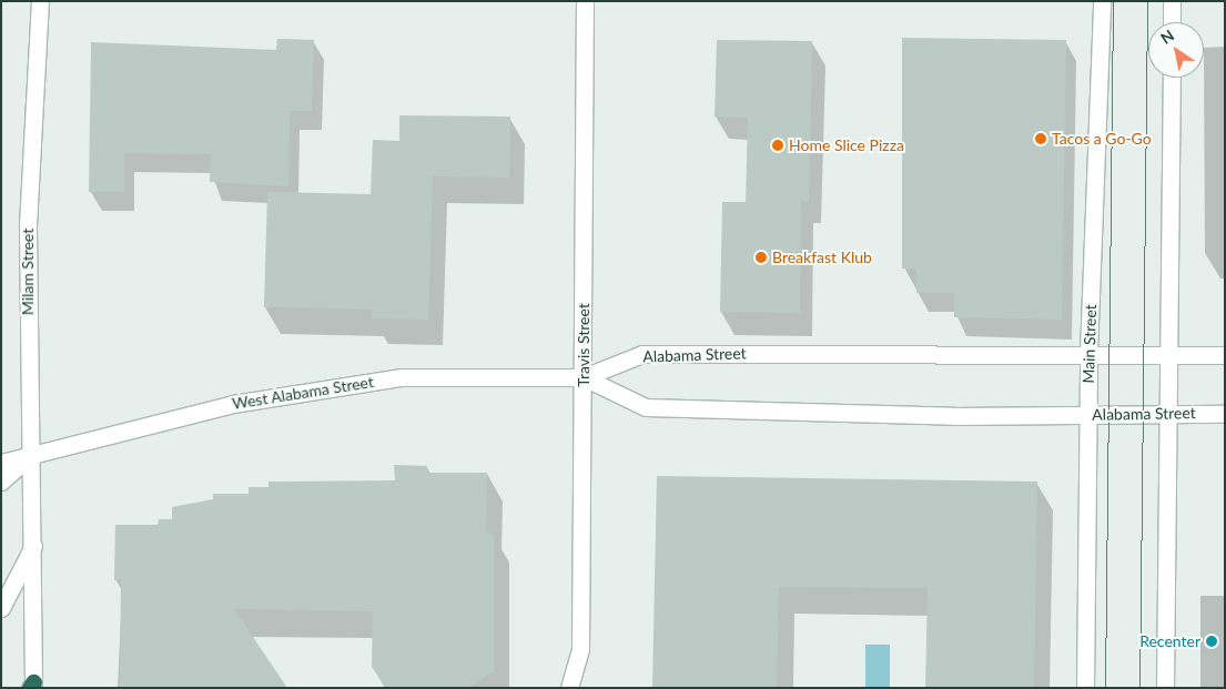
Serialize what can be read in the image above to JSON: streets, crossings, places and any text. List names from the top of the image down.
{
  "streets": {
    "main road": [
      "Milam Street",
      "Main Street",
      "Travis Street",
      "Alabama Street",
      "West Alabama Street"
    ]
  },
  "crossings": [
    ["Milam Street", "West Alabama Street"],
    ["Main Street", "Alabama Street"],
    ["Travis Street", "Alabama Street"],
    ["Travis Street", "West Alabama Street"],
    ["Alabama Street", "West Alabama Street"]
  ],
  "places": [
    "Tacos a Go-Go",
    "Home Slice Pizza",
    "Breakfast Klub",
    "Recenter"
  ],
  "north": "top left"
}
